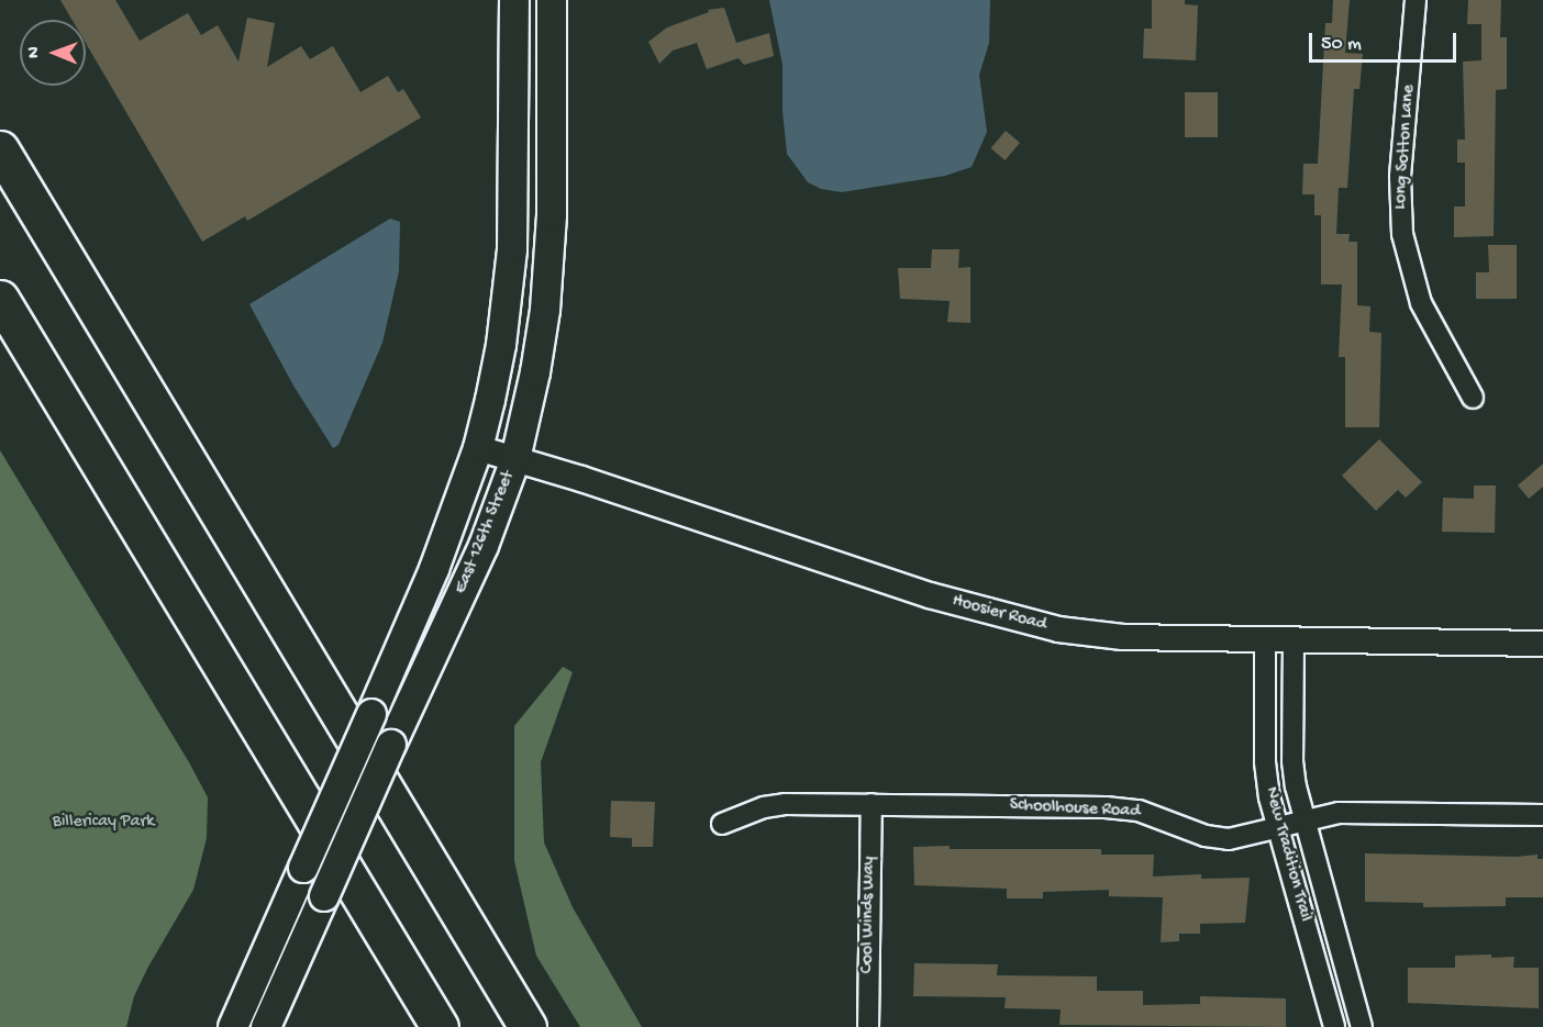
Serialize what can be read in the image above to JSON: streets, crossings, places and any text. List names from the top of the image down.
{
  "streets": {
    "main road": ["East 126th Street"],
    "street": [
      "Long Sotton Lane",
      "Hoosier Road",
      "Schoolhouse Road",
      "New Tradition Trail",
      "Cool Winds Way"
    ]
  },
  "crossings": [
    ["East 126th Street", "Hoosier Road"],
    ["Hoosier Road", "New Tradition Trail"],
    ["Schoolhouse Road", "New Tradition Trail"],
    ["Schoolhouse Road", "Cool Winds Way"]
  ],
  "parks": ["Billericay Park"],
  "scale_bar": "50 m",
  "north": "left"
}
